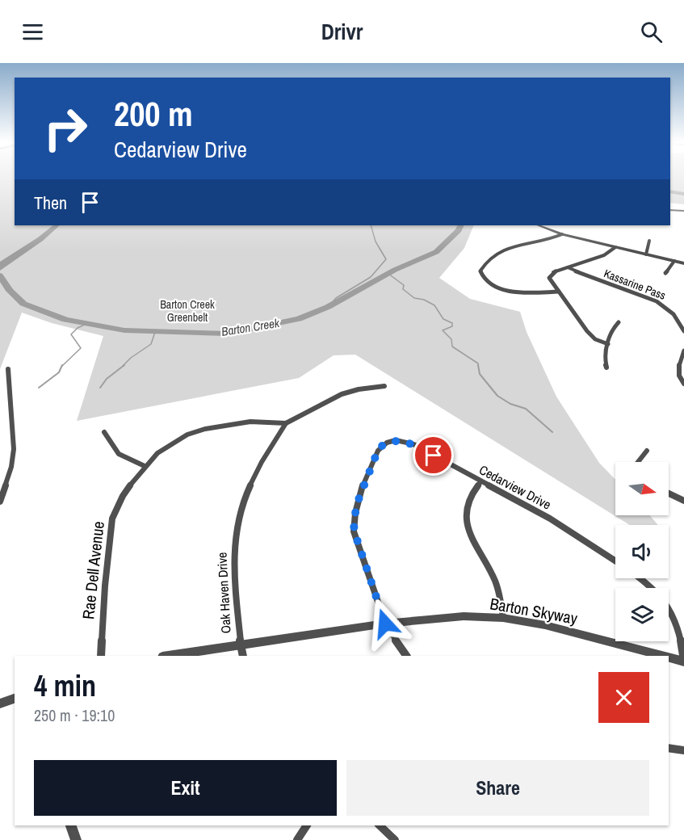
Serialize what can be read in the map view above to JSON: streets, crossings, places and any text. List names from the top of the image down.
{
  "streets": {
    "street": [
      "Kassarine Pass",
      "Cedarview Drive",
      "Rae Dell Avenue",
      "Oak Haven Drive",
      "Barton Skyway"
    ]
  },
  "crossings": [
    ["Cedarview Drive", "Barton Skyway"],
    ["Rae Dell Avenue", "Oak Haven Drive"],
    ["Oak Haven Drive", "Barton Skyway"]
  ],
  "water": ["Barton Creek"],
  "parks": ["Barton Creek Greenbelt"],
  "north": "right",
  "page": {
    "header": "Drivr",
    "turn": ["200 m", "Cedarview Drive"],
    "then": "Then",
    "heading": ["4 min", "250 m · 19:10"],
    "buttons": ["Exit", "Share"]
  }
}
